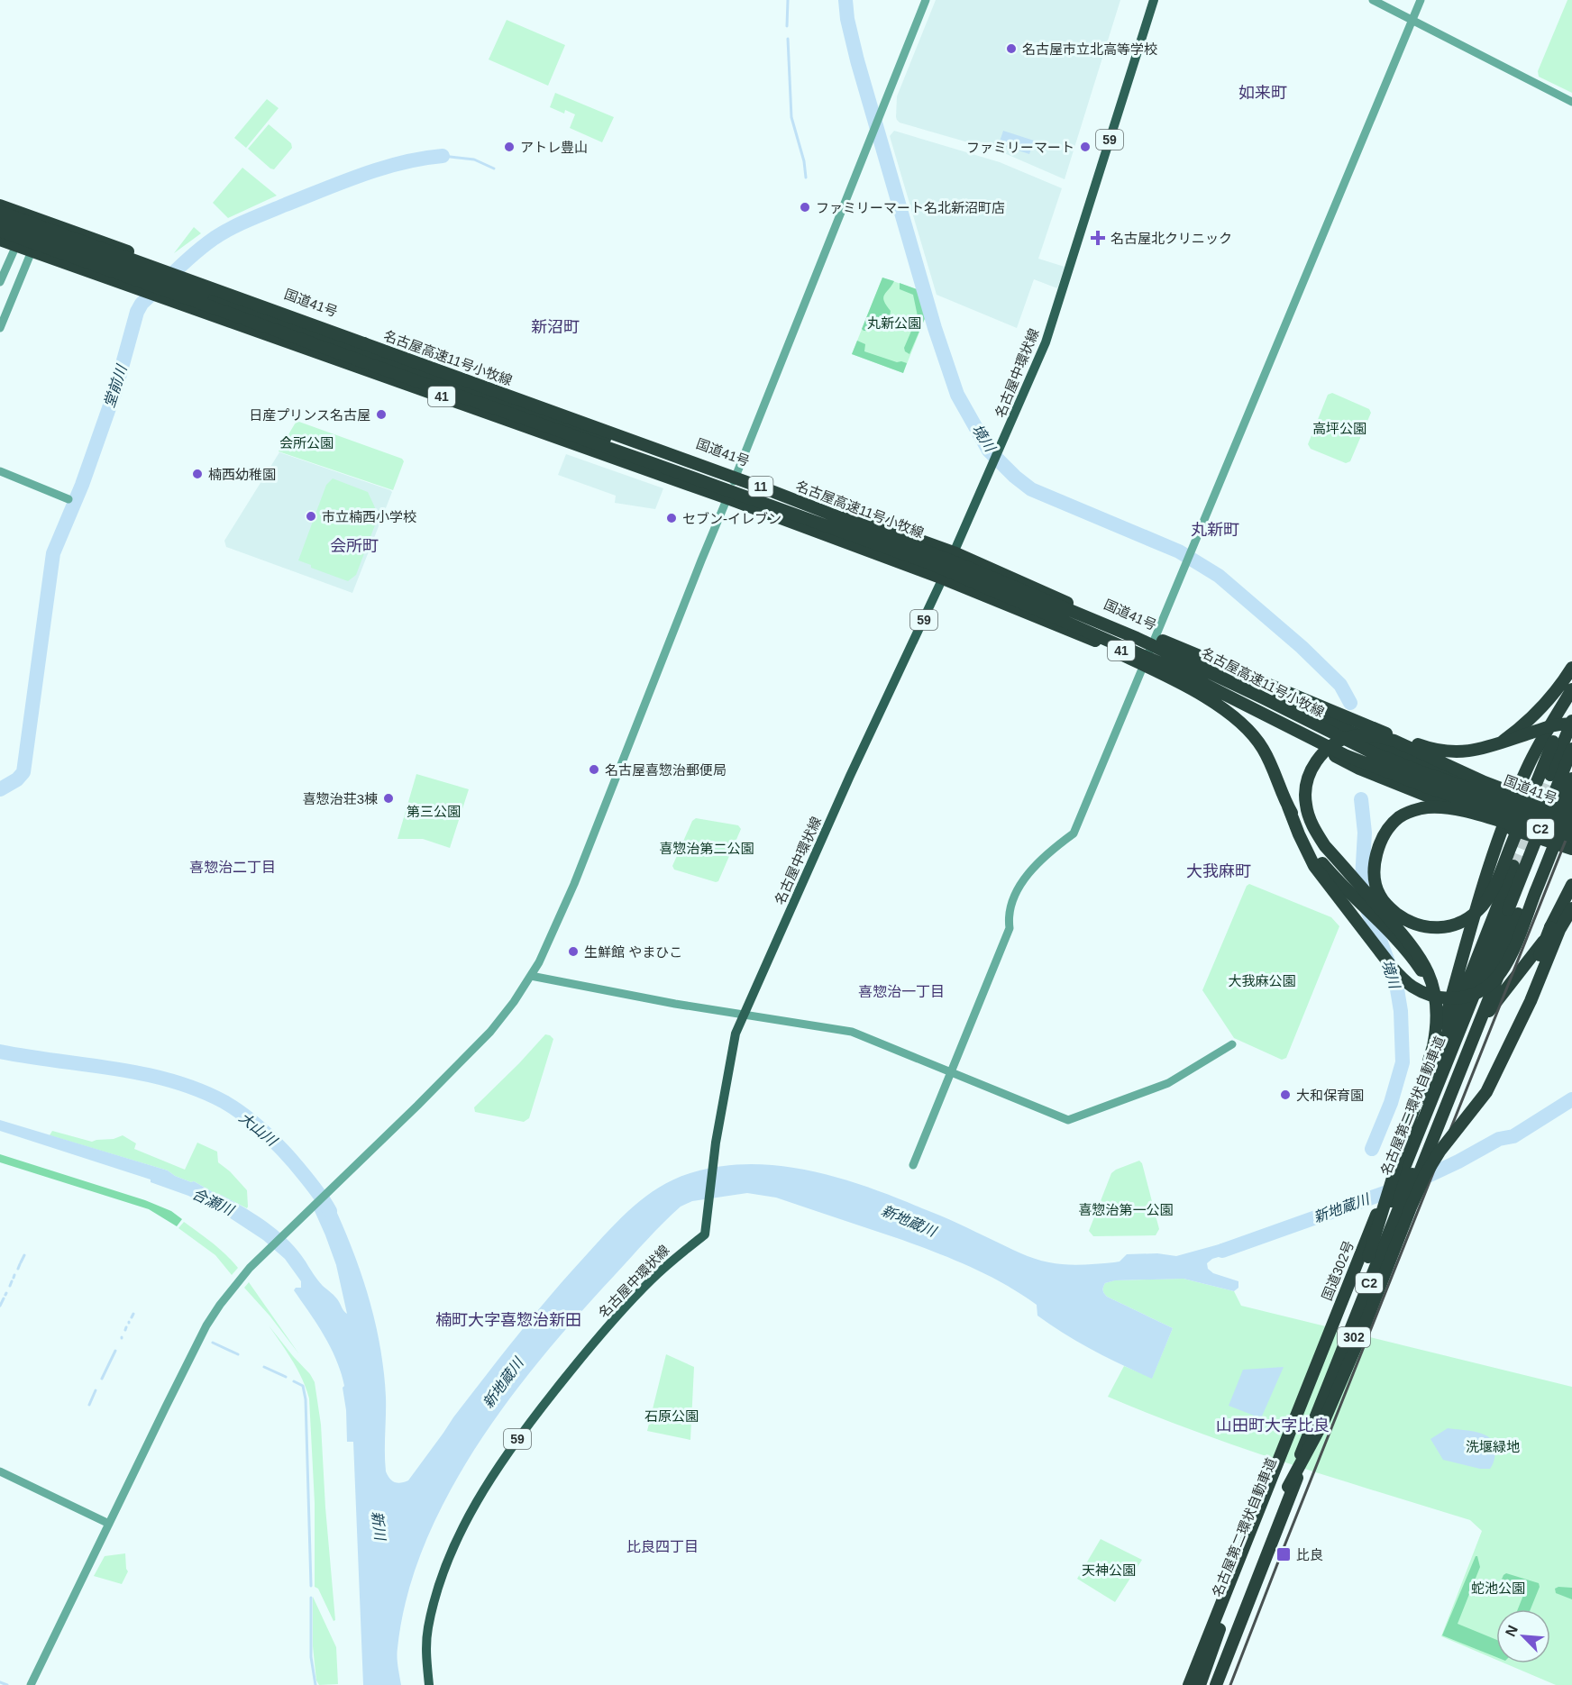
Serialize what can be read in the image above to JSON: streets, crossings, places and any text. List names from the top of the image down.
{
  "streets": {
    "highway": [
      "国道41号",
      "名古屋高速11号小牧線",
      "41",
      "11",
      "C2",
      "名古屋第二環状自動車道",
      "国道302号",
      "302"
    ],
    "main road": ["59", "名古屋中環状線"]
  },
  "crossings": [
    ["国道41号", "名古屋高速11号小牧線"],
    ["国道41号", "名古屋中環状線"],
    ["名古屋中環状線", "41"]
  ],
  "districts": [
    "如来町",
    "新沼町",
    "丸新町",
    "会所町",
    "喜惣治二丁目",
    "大我麻町",
    "喜惣治一丁目",
    "楠町大字喜惣治新田",
    "山田町大字比良",
    "比良四丁目"
  ],
  "water": [
    "堂前川",
    "境川",
    "大山川",
    "合瀬川",
    "新地蔵川",
    "新川"
  ],
  "parks": [
    "丸新公園",
    "高坪公園",
    "会所公園",
    "第三公園",
    "喜惣治第二公園",
    "大我麻公園",
    "喜惣治第一公園",
    "石原公園",
    "洗堰緑地",
    "天神公園",
    "蛇池公園"
  ],
  "places": {
    "other": [
      "名古屋市立北高等学校",
      "アトレ豊山",
      "ファミリーマート",
      "ファミリーマート名北新沼町店",
      "日産プリンス名古屋",
      "楠西幼稚園",
      "市立楠西小学校",
      "セブン-イレブン",
      "名古屋喜惣治郵便局",
      "喜惣治荘3棟",
      "生鮮館 やまひこ",
      "大和保育園"
    ],
    "health": ["名古屋北クリニック"],
    "transit": ["比良"]
  },
  "north": "top left"
}
